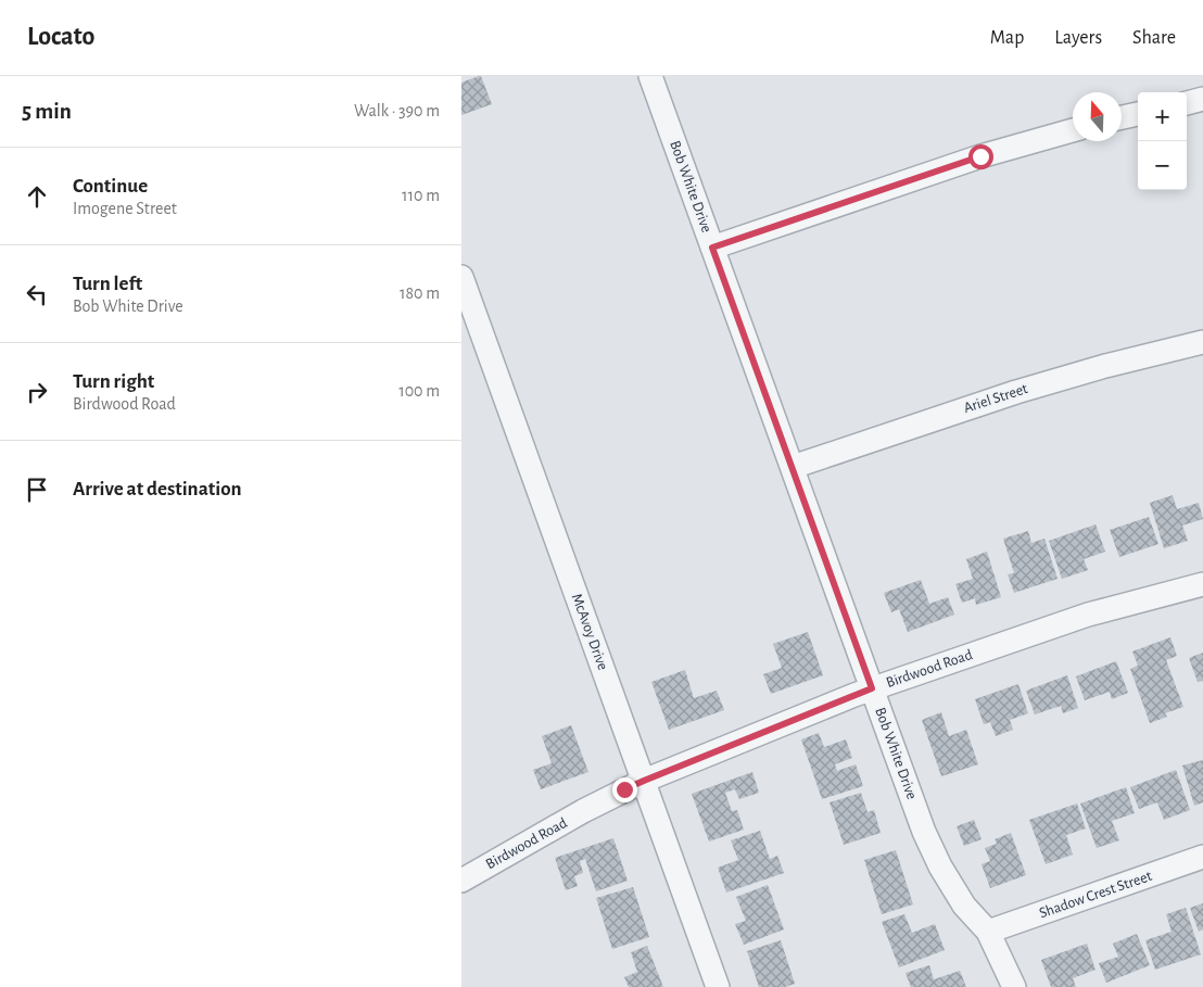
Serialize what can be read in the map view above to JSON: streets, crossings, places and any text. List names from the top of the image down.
{
  "streets": {
    "street": [
      "Bob White Drive",
      "Ariel Street",
      "McAvoy Drive",
      "Birdwood Road",
      "Shadow Crest Street"
    ]
  },
  "crossings": [
    ["Bob White Drive", "Ariel Street"],
    ["Bob White Drive", "Birdwood Road"],
    ["Bob White Drive", "Shadow Crest Street"],
    ["McAvoy Drive", "Birdwood Road"]
  ],
  "north": "top",
  "page": {
    "header": "Locato",
    "nav": ["Map", "Layers", "Share"],
    "heading": ["5 min", "Walk · 390 m"],
    "map_buttons": ["+", "−"],
    "list": [
      ["Continue", "Imogene Street", "110 m"],
      ["Turn left", "Bob White Drive", "180 m"],
      ["Turn right", "Birdwood Road", "100 m"],
      "Arrive at destination"
    ]
  }
}
